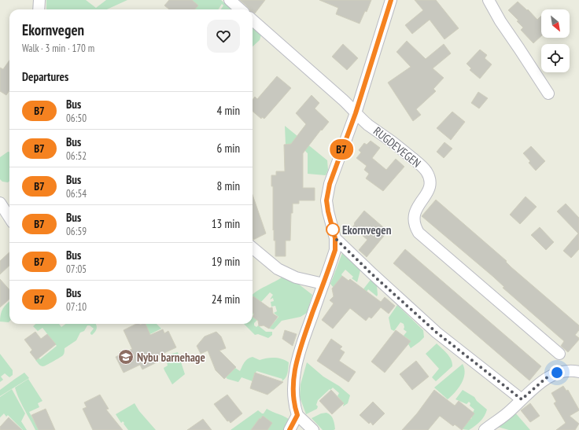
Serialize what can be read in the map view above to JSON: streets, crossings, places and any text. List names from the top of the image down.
{
  "streets": {
    "street": ["RUGDEVEGEN"]
  },
  "places": {
    "other": ["Ekornvegen"],
    "school or university": ["Nybu barnehage"]
  },
  "lines": ["bus line B7"],
  "north": "bottom right",
  "page": {
    "on_map": "B7",
    "heading": [
      ["Ekornvegen", "Walk · 3 min · 170 m"],
      "Departures"
    ],
    "list": [
      {
        "mark": "B7",
        "name": "Bus",
        "note": "06:50",
        "value": "4 min"
      },
      {
        "mark": "B7",
        "name": "Bus",
        "note": "06:52",
        "value": "6 min"
      },
      {
        "mark": "B7",
        "name": "Bus",
        "note": "06:54",
        "value": "8 min"
      },
      {
        "mark": "B7",
        "name": "Bus",
        "note": "06:59",
        "value": "13 min"
      },
      {
        "mark": "B7",
        "name": "Bus",
        "note": "07:05",
        "value": "19 min"
      },
      {
        "mark": "B7",
        "name": "Bus",
        "note": "07:10",
        "value": "24 min"
      }
    ]
  }
}
